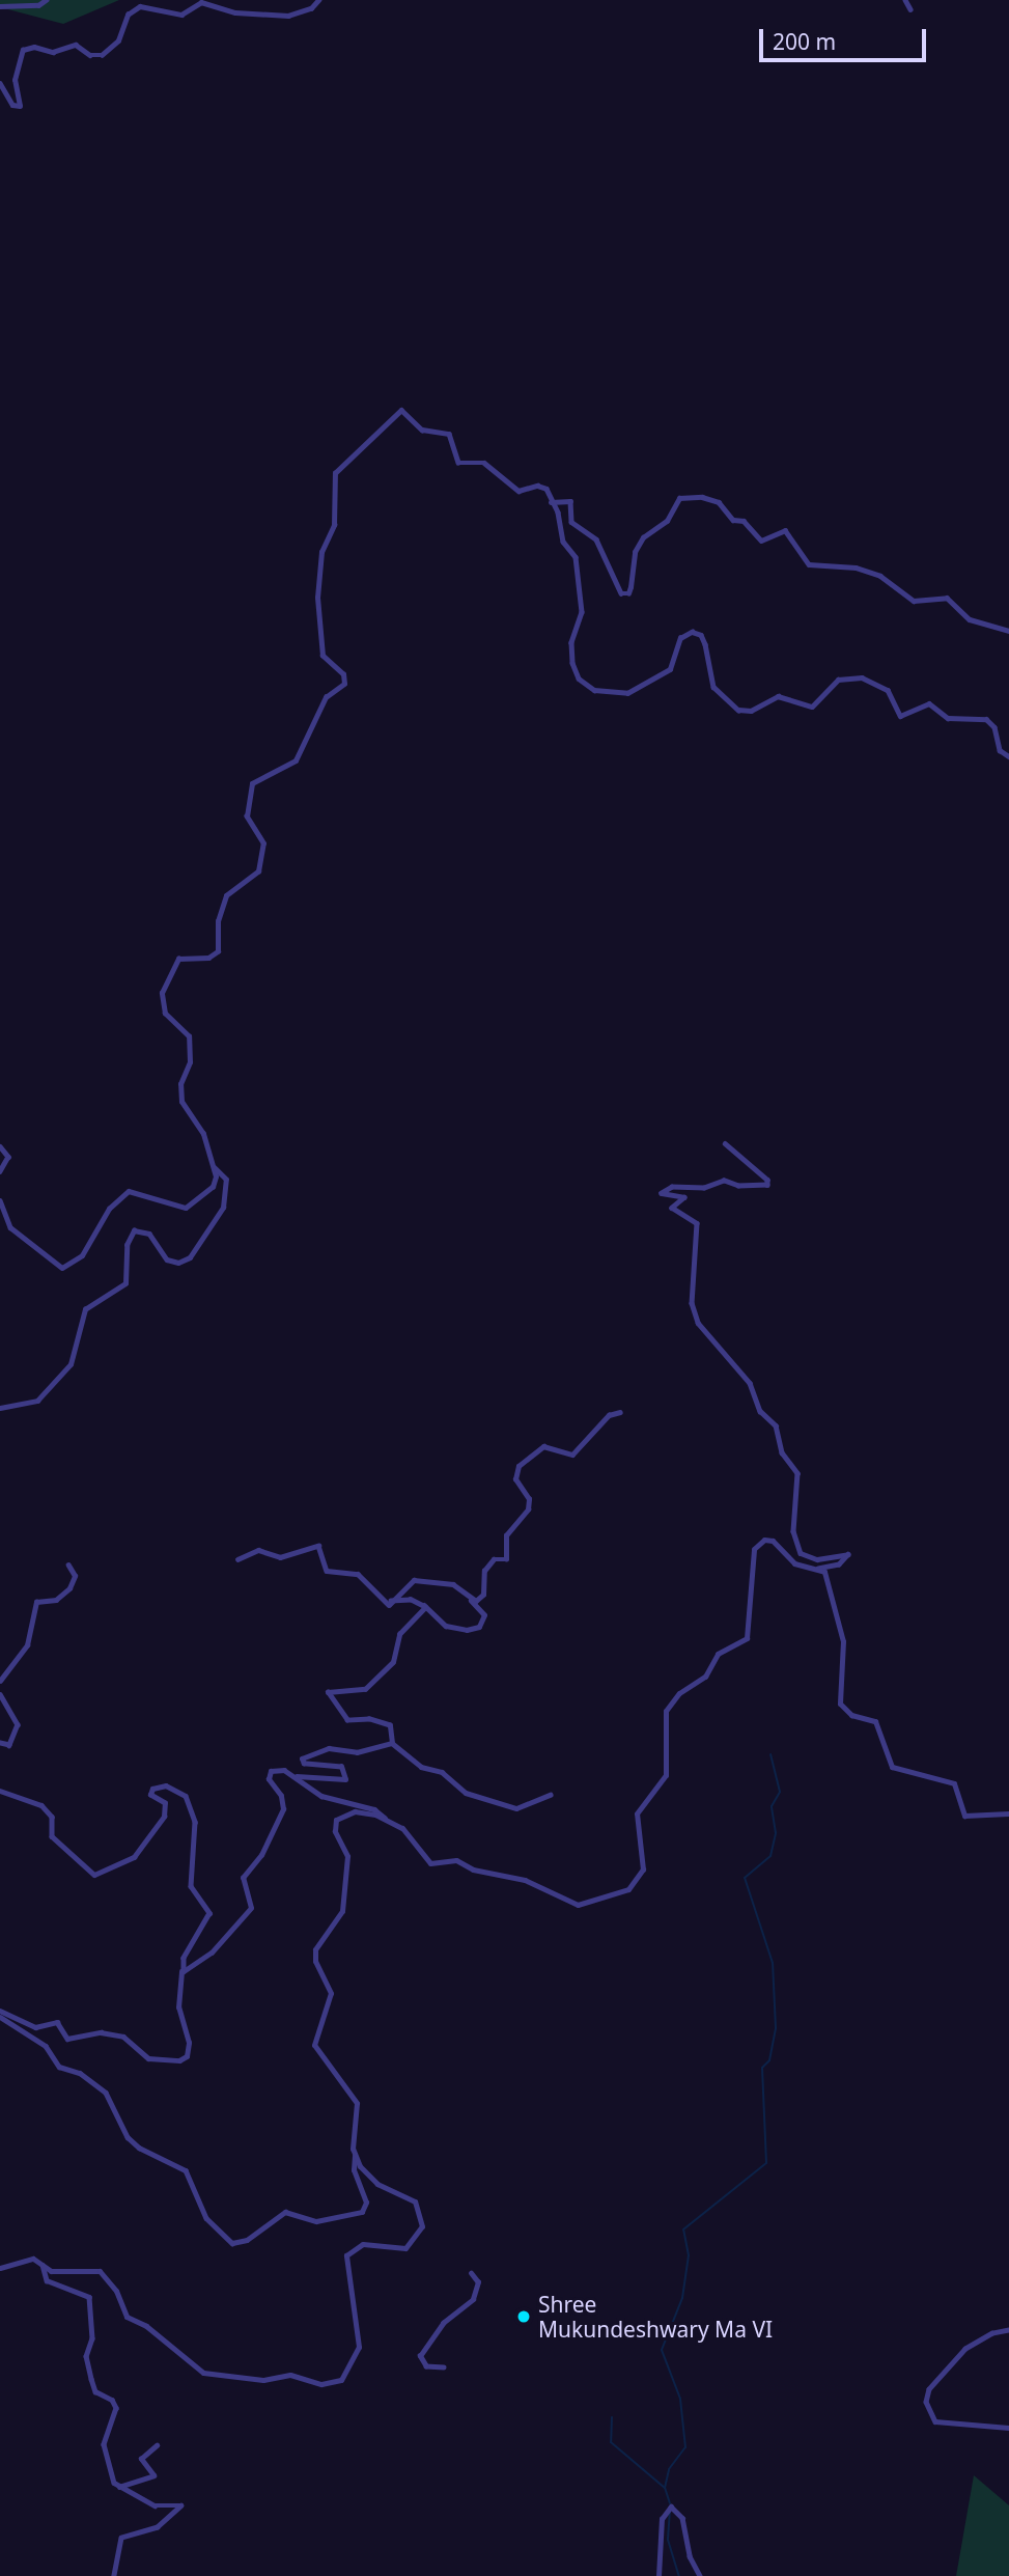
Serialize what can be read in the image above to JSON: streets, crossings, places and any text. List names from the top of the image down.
{
  "places": ["Shree Mukundeshwary Ma VI"],
  "scale_bar": "200 m"
}
